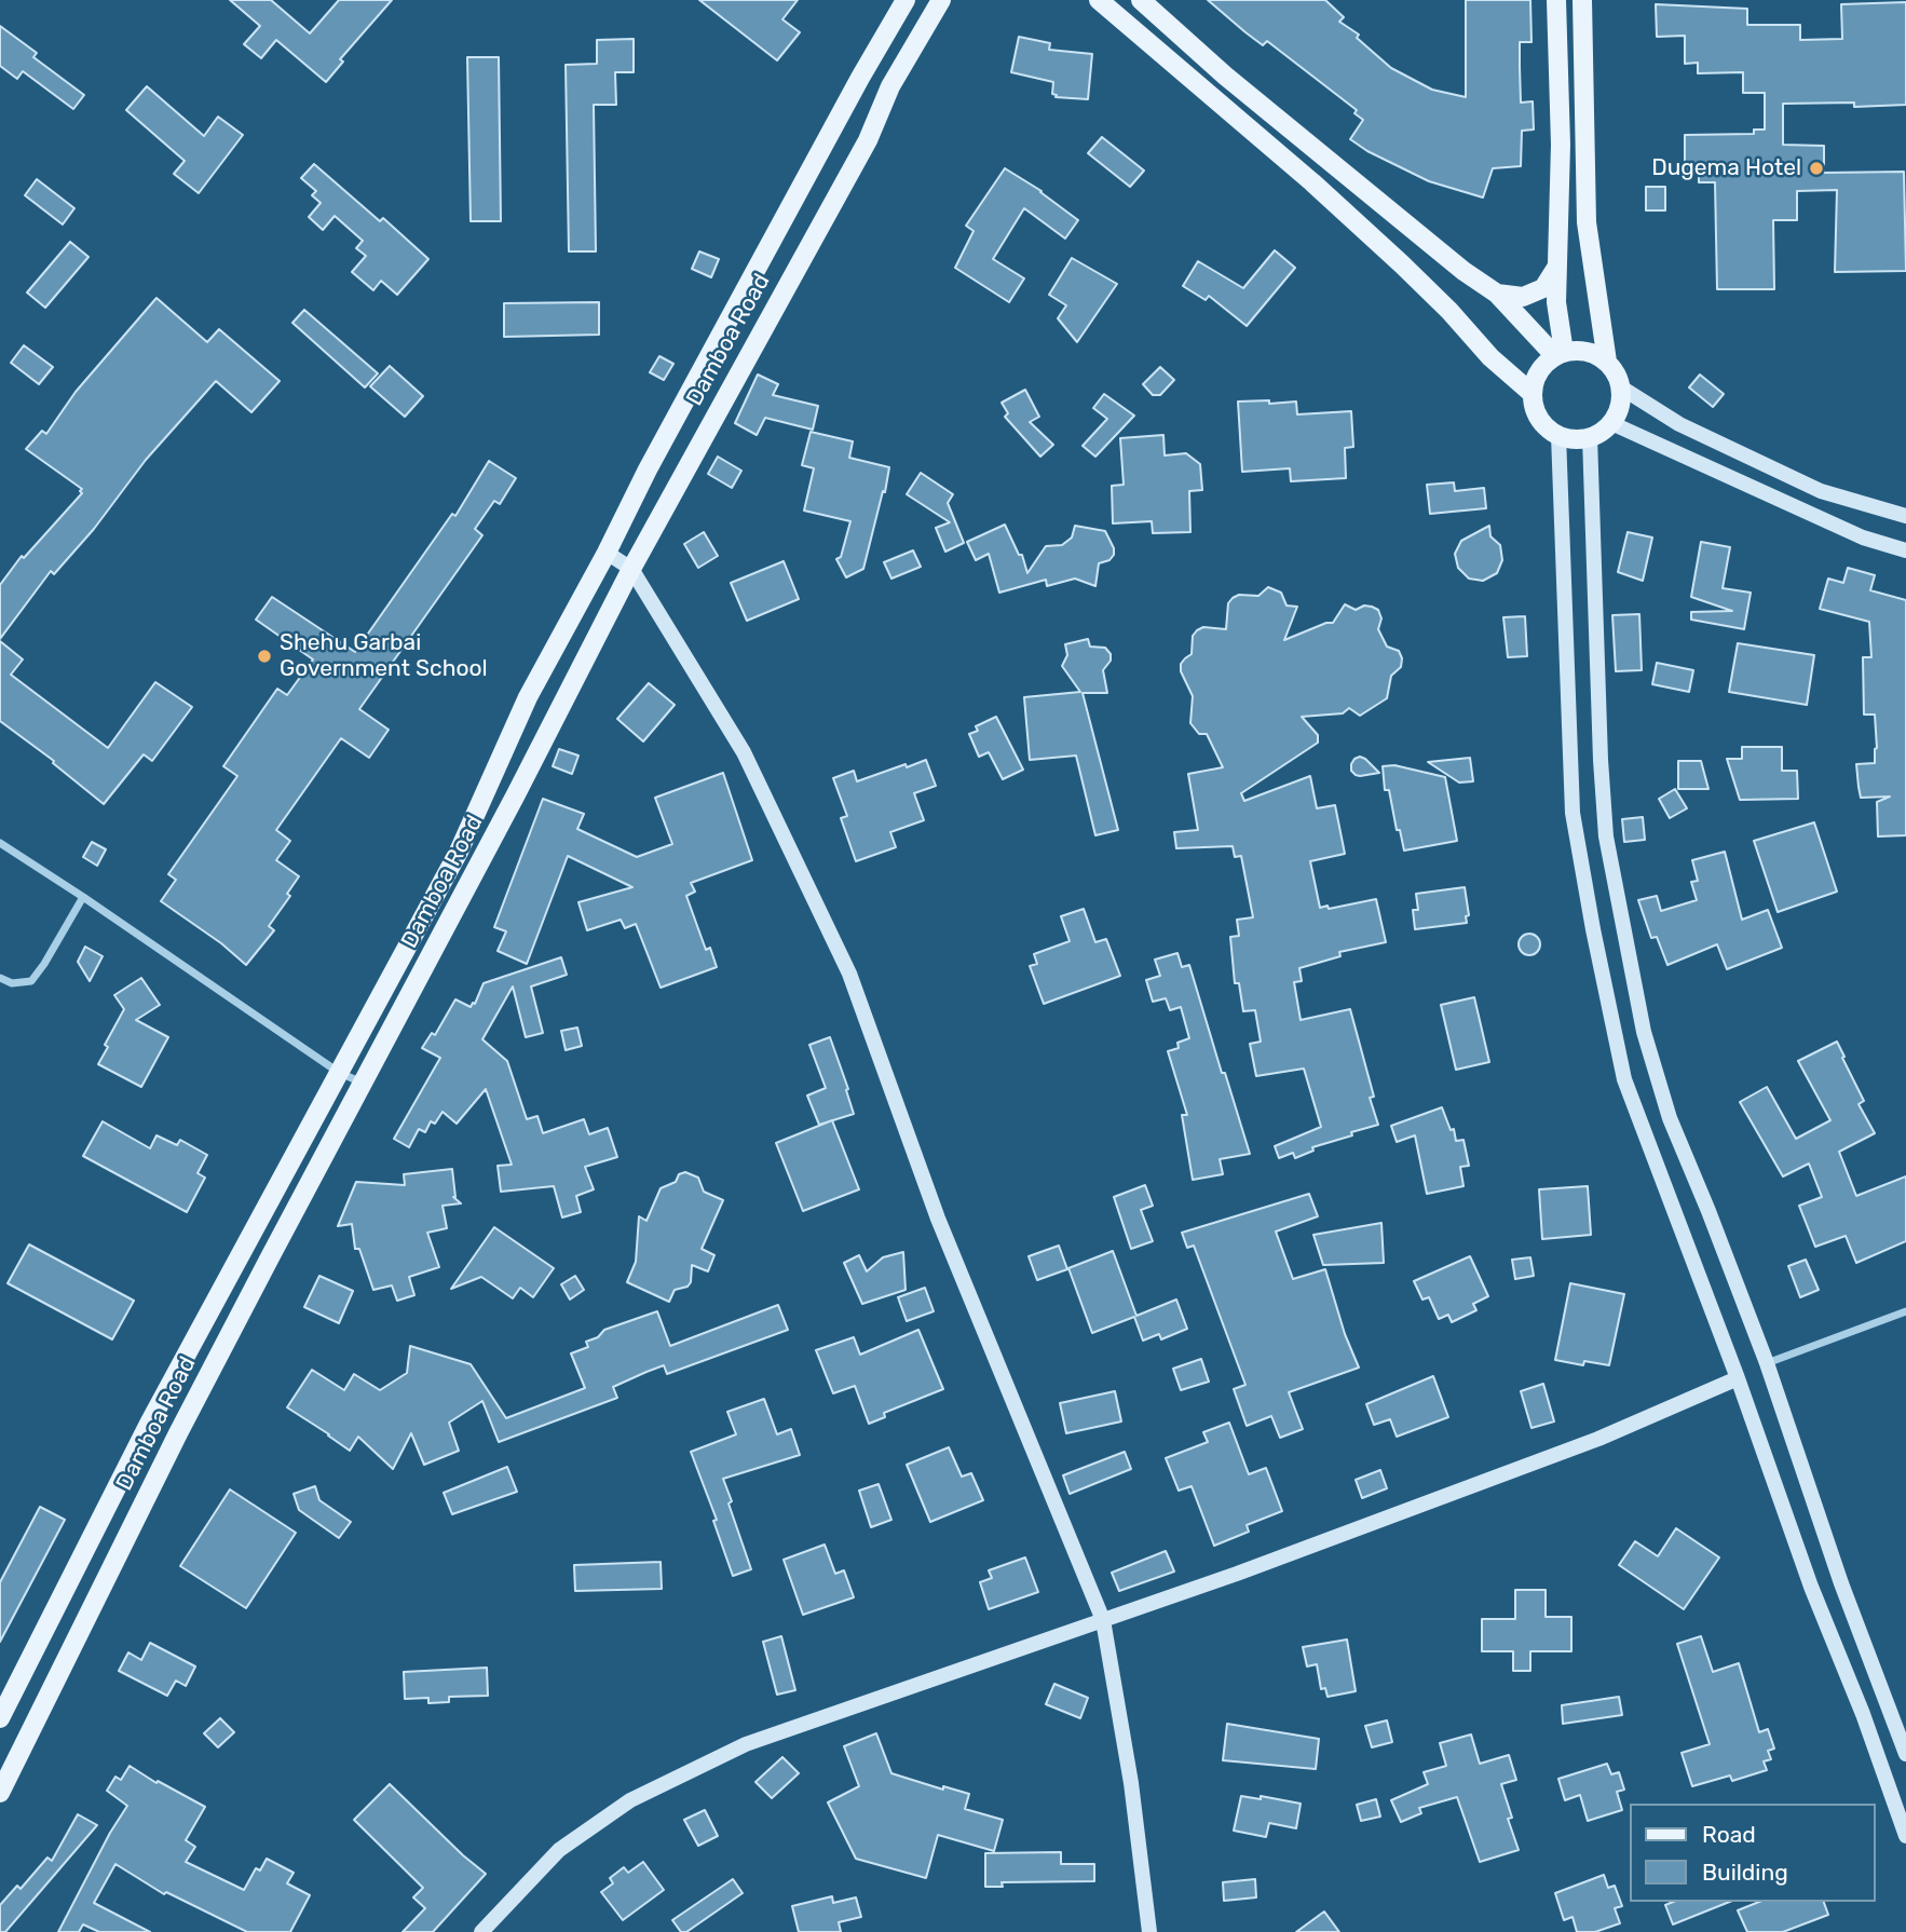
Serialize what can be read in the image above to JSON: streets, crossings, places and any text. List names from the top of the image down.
{
  "streets": {
    "main road": ["Damboa Road"]
  },
  "places": ["Dugema Hotel", "Shehu Garbai Government School"],
  "legend": ["Road", "Building"]
}
